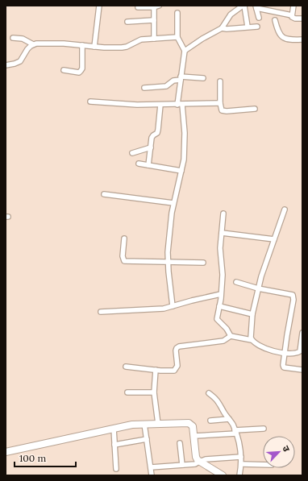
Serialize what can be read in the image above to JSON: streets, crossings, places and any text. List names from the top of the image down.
{
  "scale_bar": "100 m",
  "north": "top right"
}
